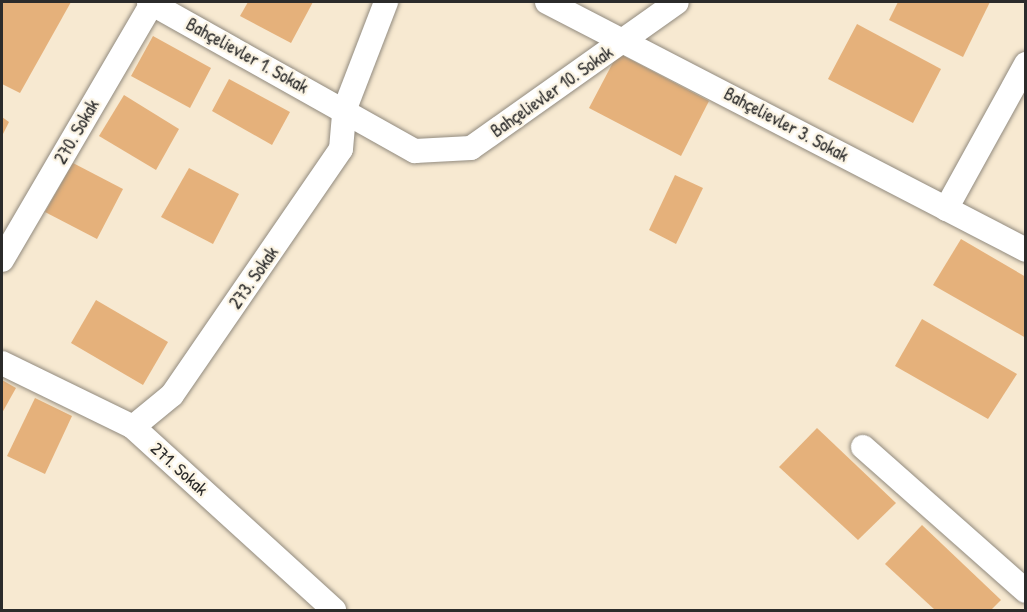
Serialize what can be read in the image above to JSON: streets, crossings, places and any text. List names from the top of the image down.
{
  "streets": {
    "street": [
      "Bahçelievler 1. Sokak",
      "Bahçelievler 10. Sokak",
      "Bahçelievler 3. Sokak",
      "270. Sokak",
      "273. Sokak",
      "271. Sokak"
    ]
  },
  "crossings": [
    ["Bahçelievler 1. Sokak", "Bahçelievler 10. Sokak"],
    ["Bahçelievler 1. Sokak", "270. Sokak"],
    ["Bahçelievler 1. Sokak", "273. Sokak"],
    ["Bahçelievler 10. Sokak", "Bahçelievler 3. Sokak"],
    ["273. Sokak", "271. Sokak"]
  ]
}
